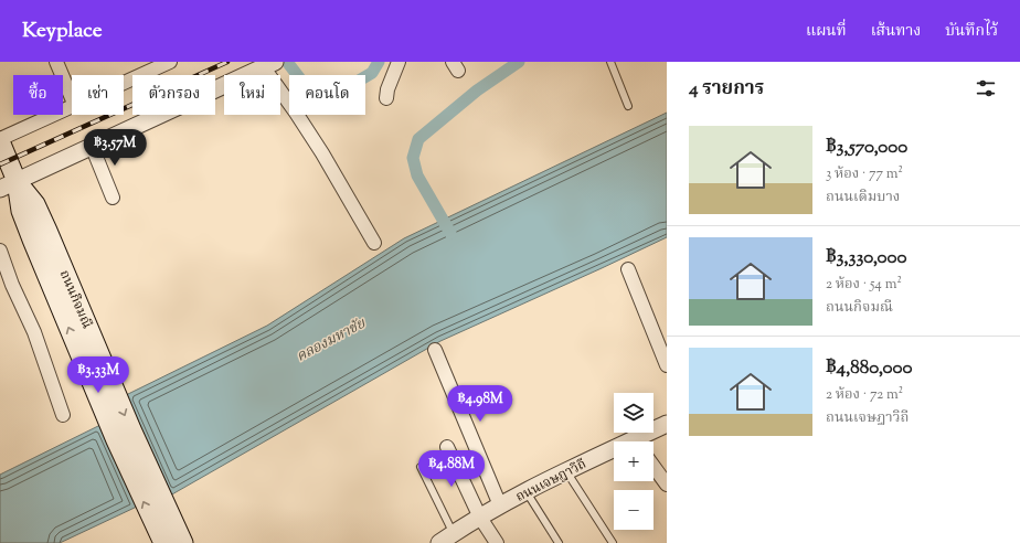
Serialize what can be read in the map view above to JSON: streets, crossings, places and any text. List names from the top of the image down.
{
  "streets": {
    "main road": ["ถนนกิจมณี"],
    "street": ["ถนนเจษฎาวิถี"]
  },
  "water": ["คลองมหาชัย"],
  "page": {
    "header": "Keyplace",
    "nav": ["แผนที่", "เส้นทาง", "บันทึกไว้"],
    "heading": "4 รายการ",
    "chip": [
      "ซื้อ",
      "เช่า",
      "ตัวกรอง",
      "ใหม่",
      "คอนโด"
    ],
    "list": [
      {
        "name": "฿3,570,000",
        "note": "3 ห้อง · 77 m² · ถนนเดิมบาง"
      },
      {
        "name": "฿3,330,000",
        "note": "2 ห้อง · 54 m² · ถนนกิจมณี"
      },
      {
        "name": "฿4,880,000",
        "note": "2 ห้อง · 72 m² · ถนนเจษฎาวิถี"
      }
    ],
    "price": [
      "฿3.57M",
      "฿3.33M",
      "฿4.98M",
      "฿4.88M"
    ],
    "map_buttons": ["+", "−"]
  }
}
